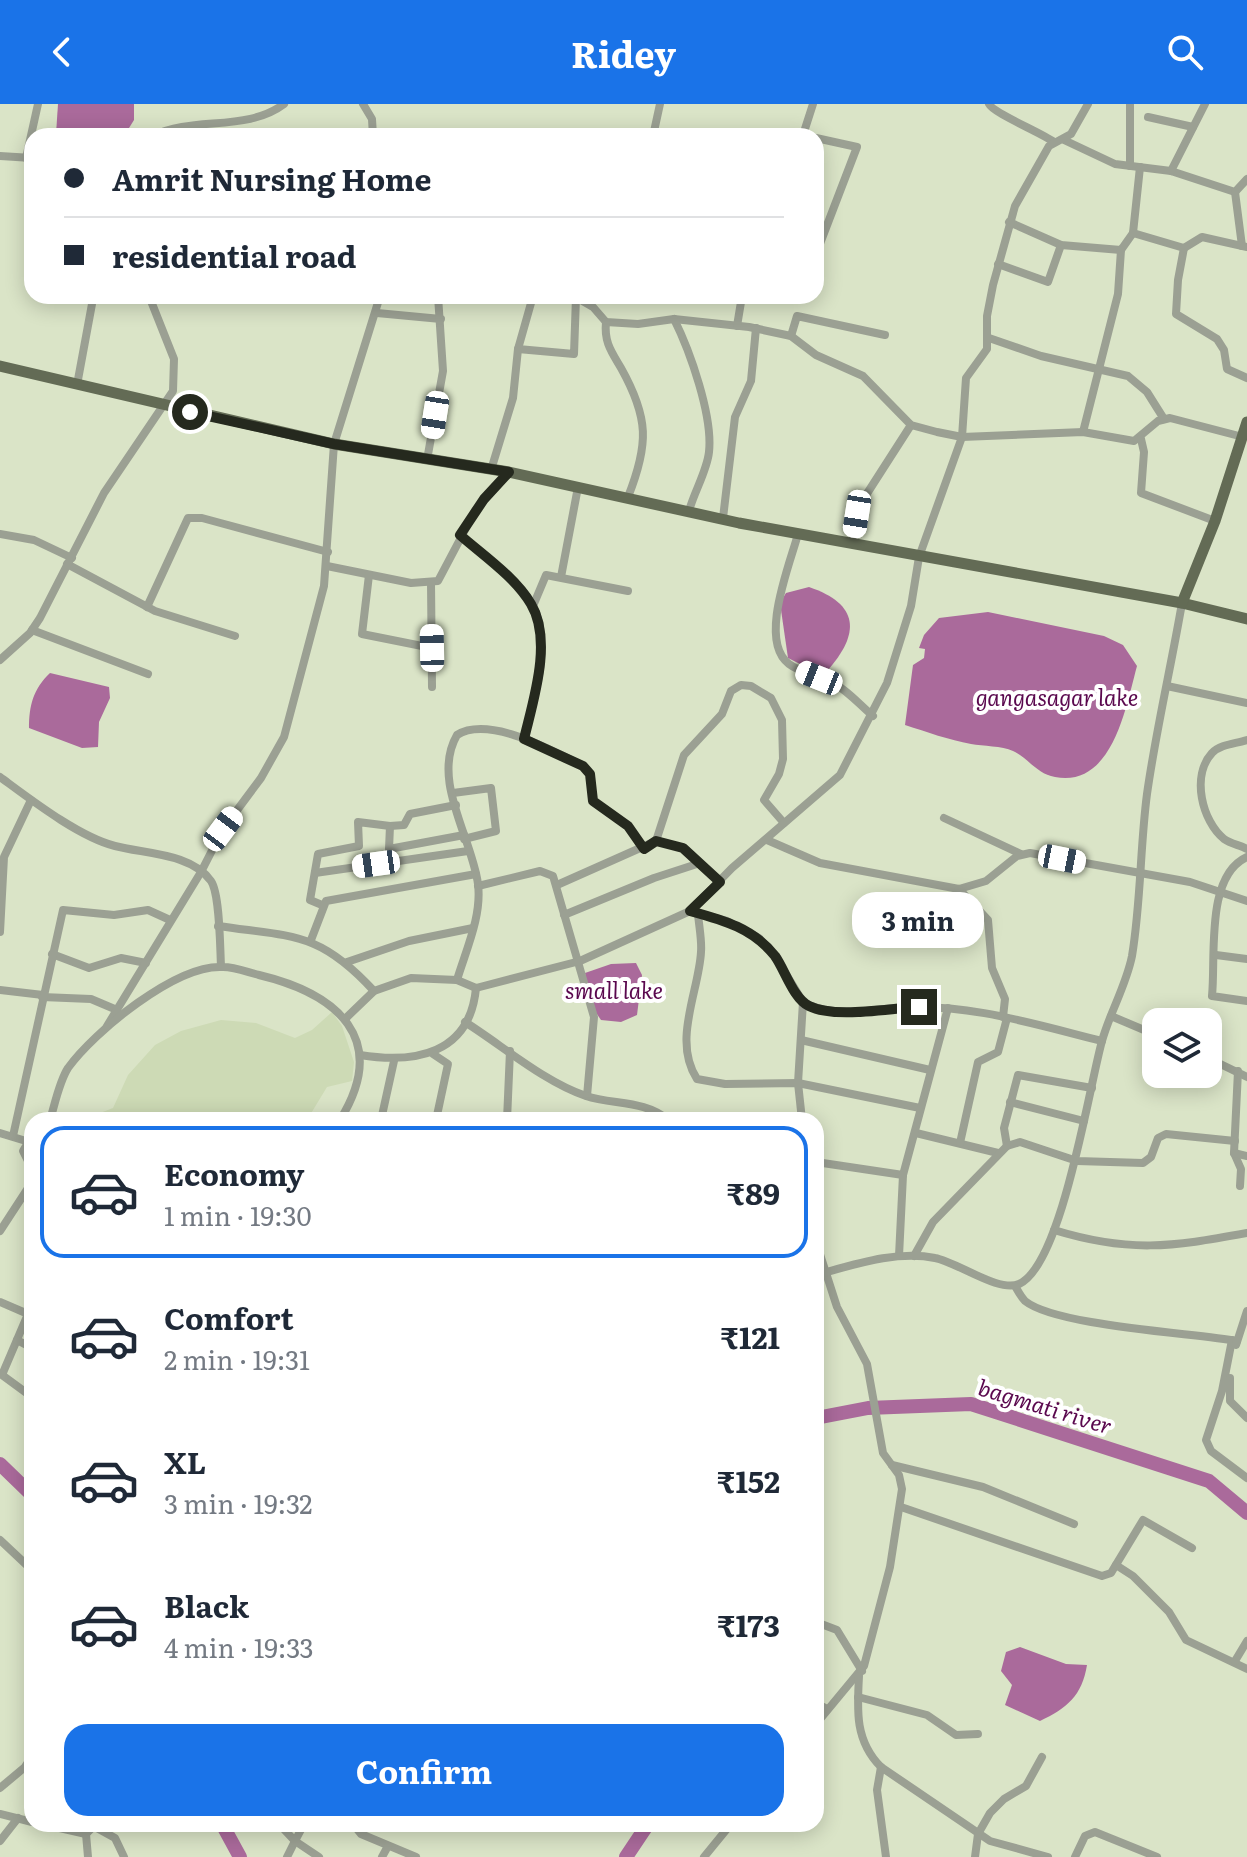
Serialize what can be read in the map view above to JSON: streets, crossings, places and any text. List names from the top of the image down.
{
  "water": ["gangasagar lake", "small lake", "bagmati river"],
  "page": {
    "header": "Ridey",
    "banner": ["Amrit Nursing Home", "residential road"],
    "bubble": "3 min",
    "list": [
      {
        "name": "Economy",
        "note": "1 min · 19:30",
        "value": "₹89"
      },
      {
        "name": "Comfort",
        "note": "2 min · 19:31",
        "value": "₹121"
      },
      {
        "name": "XL",
        "note": "3 min · 19:32",
        "value": "₹152"
      },
      {
        "name": "Black",
        "note": "4 min · 19:33",
        "value": "₹173"
      }
    ],
    "buttons": "Confirm"
  }
}
